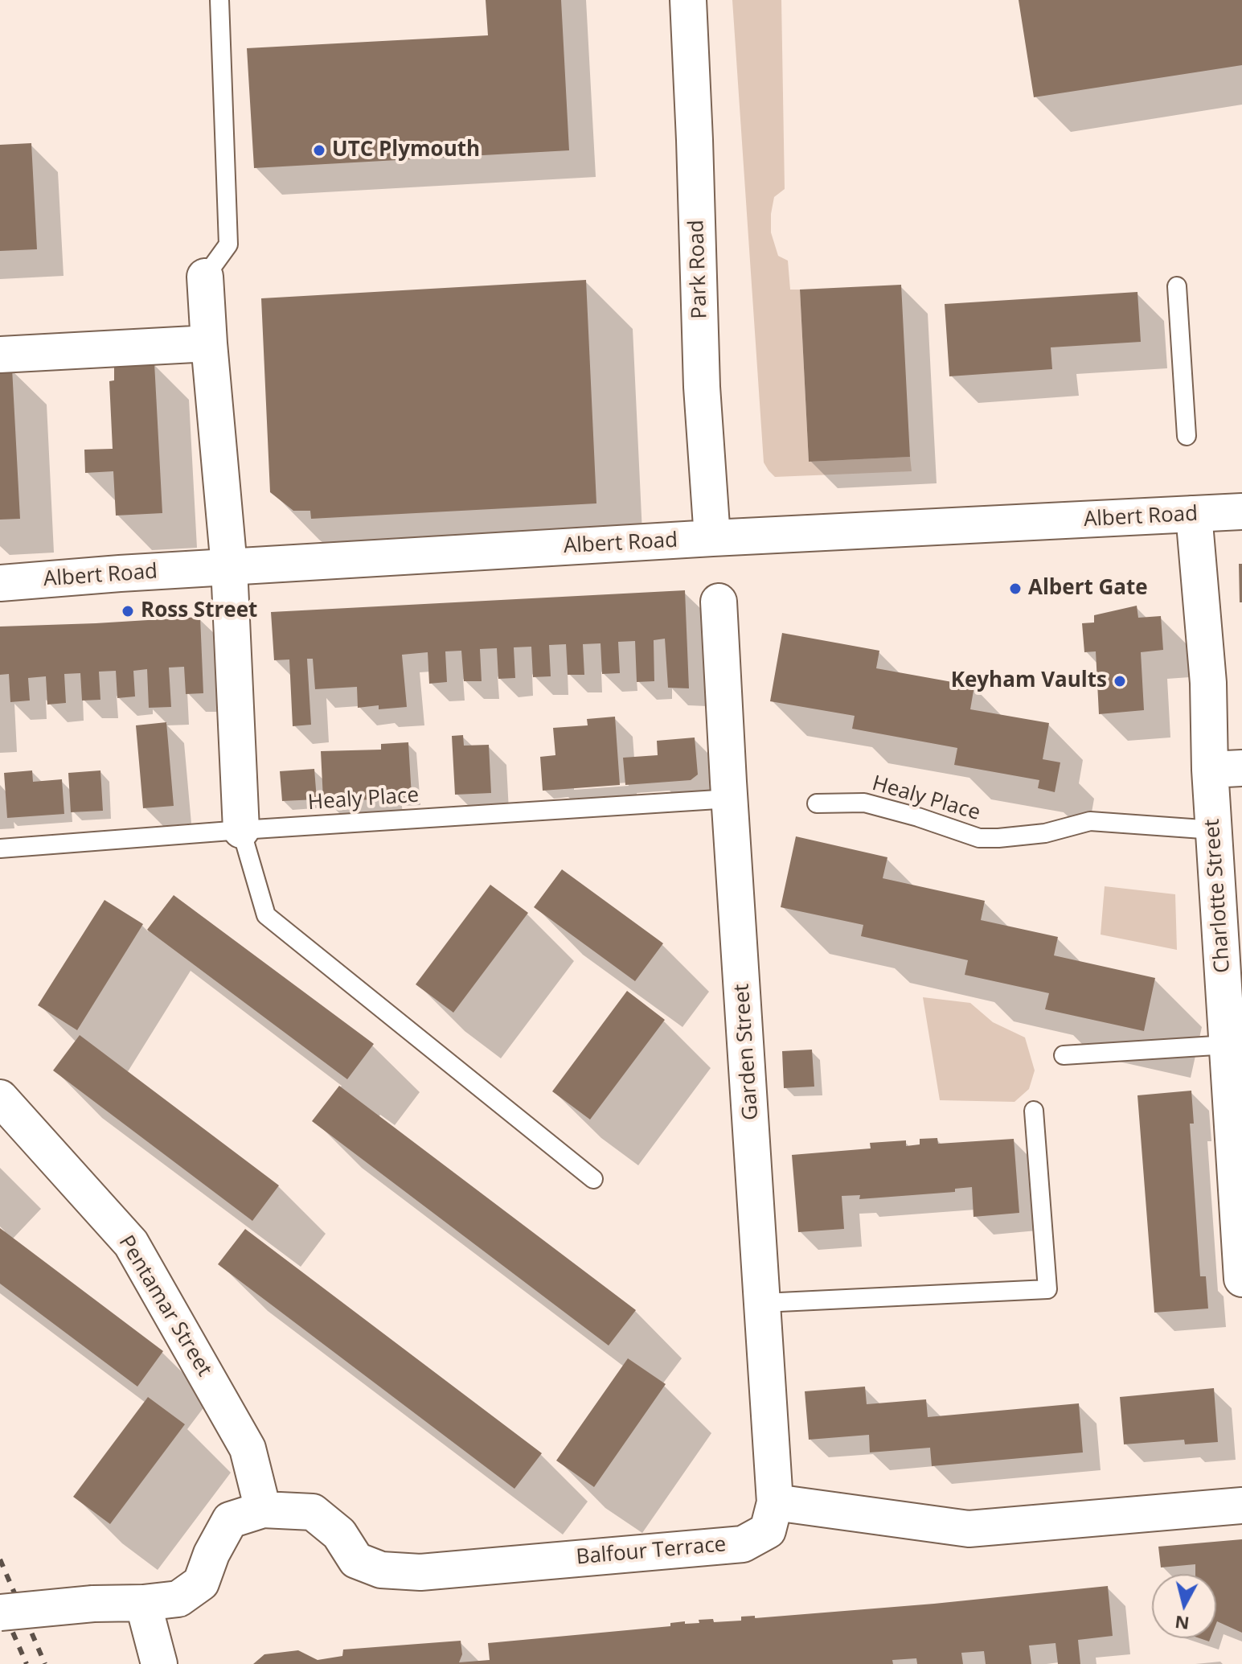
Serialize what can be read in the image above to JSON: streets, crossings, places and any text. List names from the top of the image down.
{
  "streets": {
    "street": [
      "Park Road",
      "Albert Road",
      "Charlotte Street",
      "Garden Street",
      "Pentamar Street",
      "Balfour Terrace"
    ],
    "lane": ["Healy Place"]
  },
  "crossings": [
    ["Park Road", "Albert Road"],
    ["Albert Road", "Charlotte Street"],
    ["Healy Place", "Charlotte Street"],
    ["Healy Place", "Garden Street"],
    ["Garden Street", "Balfour Terrace"],
    ["Pentamar Street", "Balfour Terrace"]
  ],
  "places": [
    "UTC Plymouth",
    "Albert Gate",
    "Ross Street",
    "Keyham Vaults"
  ],
  "north": "bottom"
}
